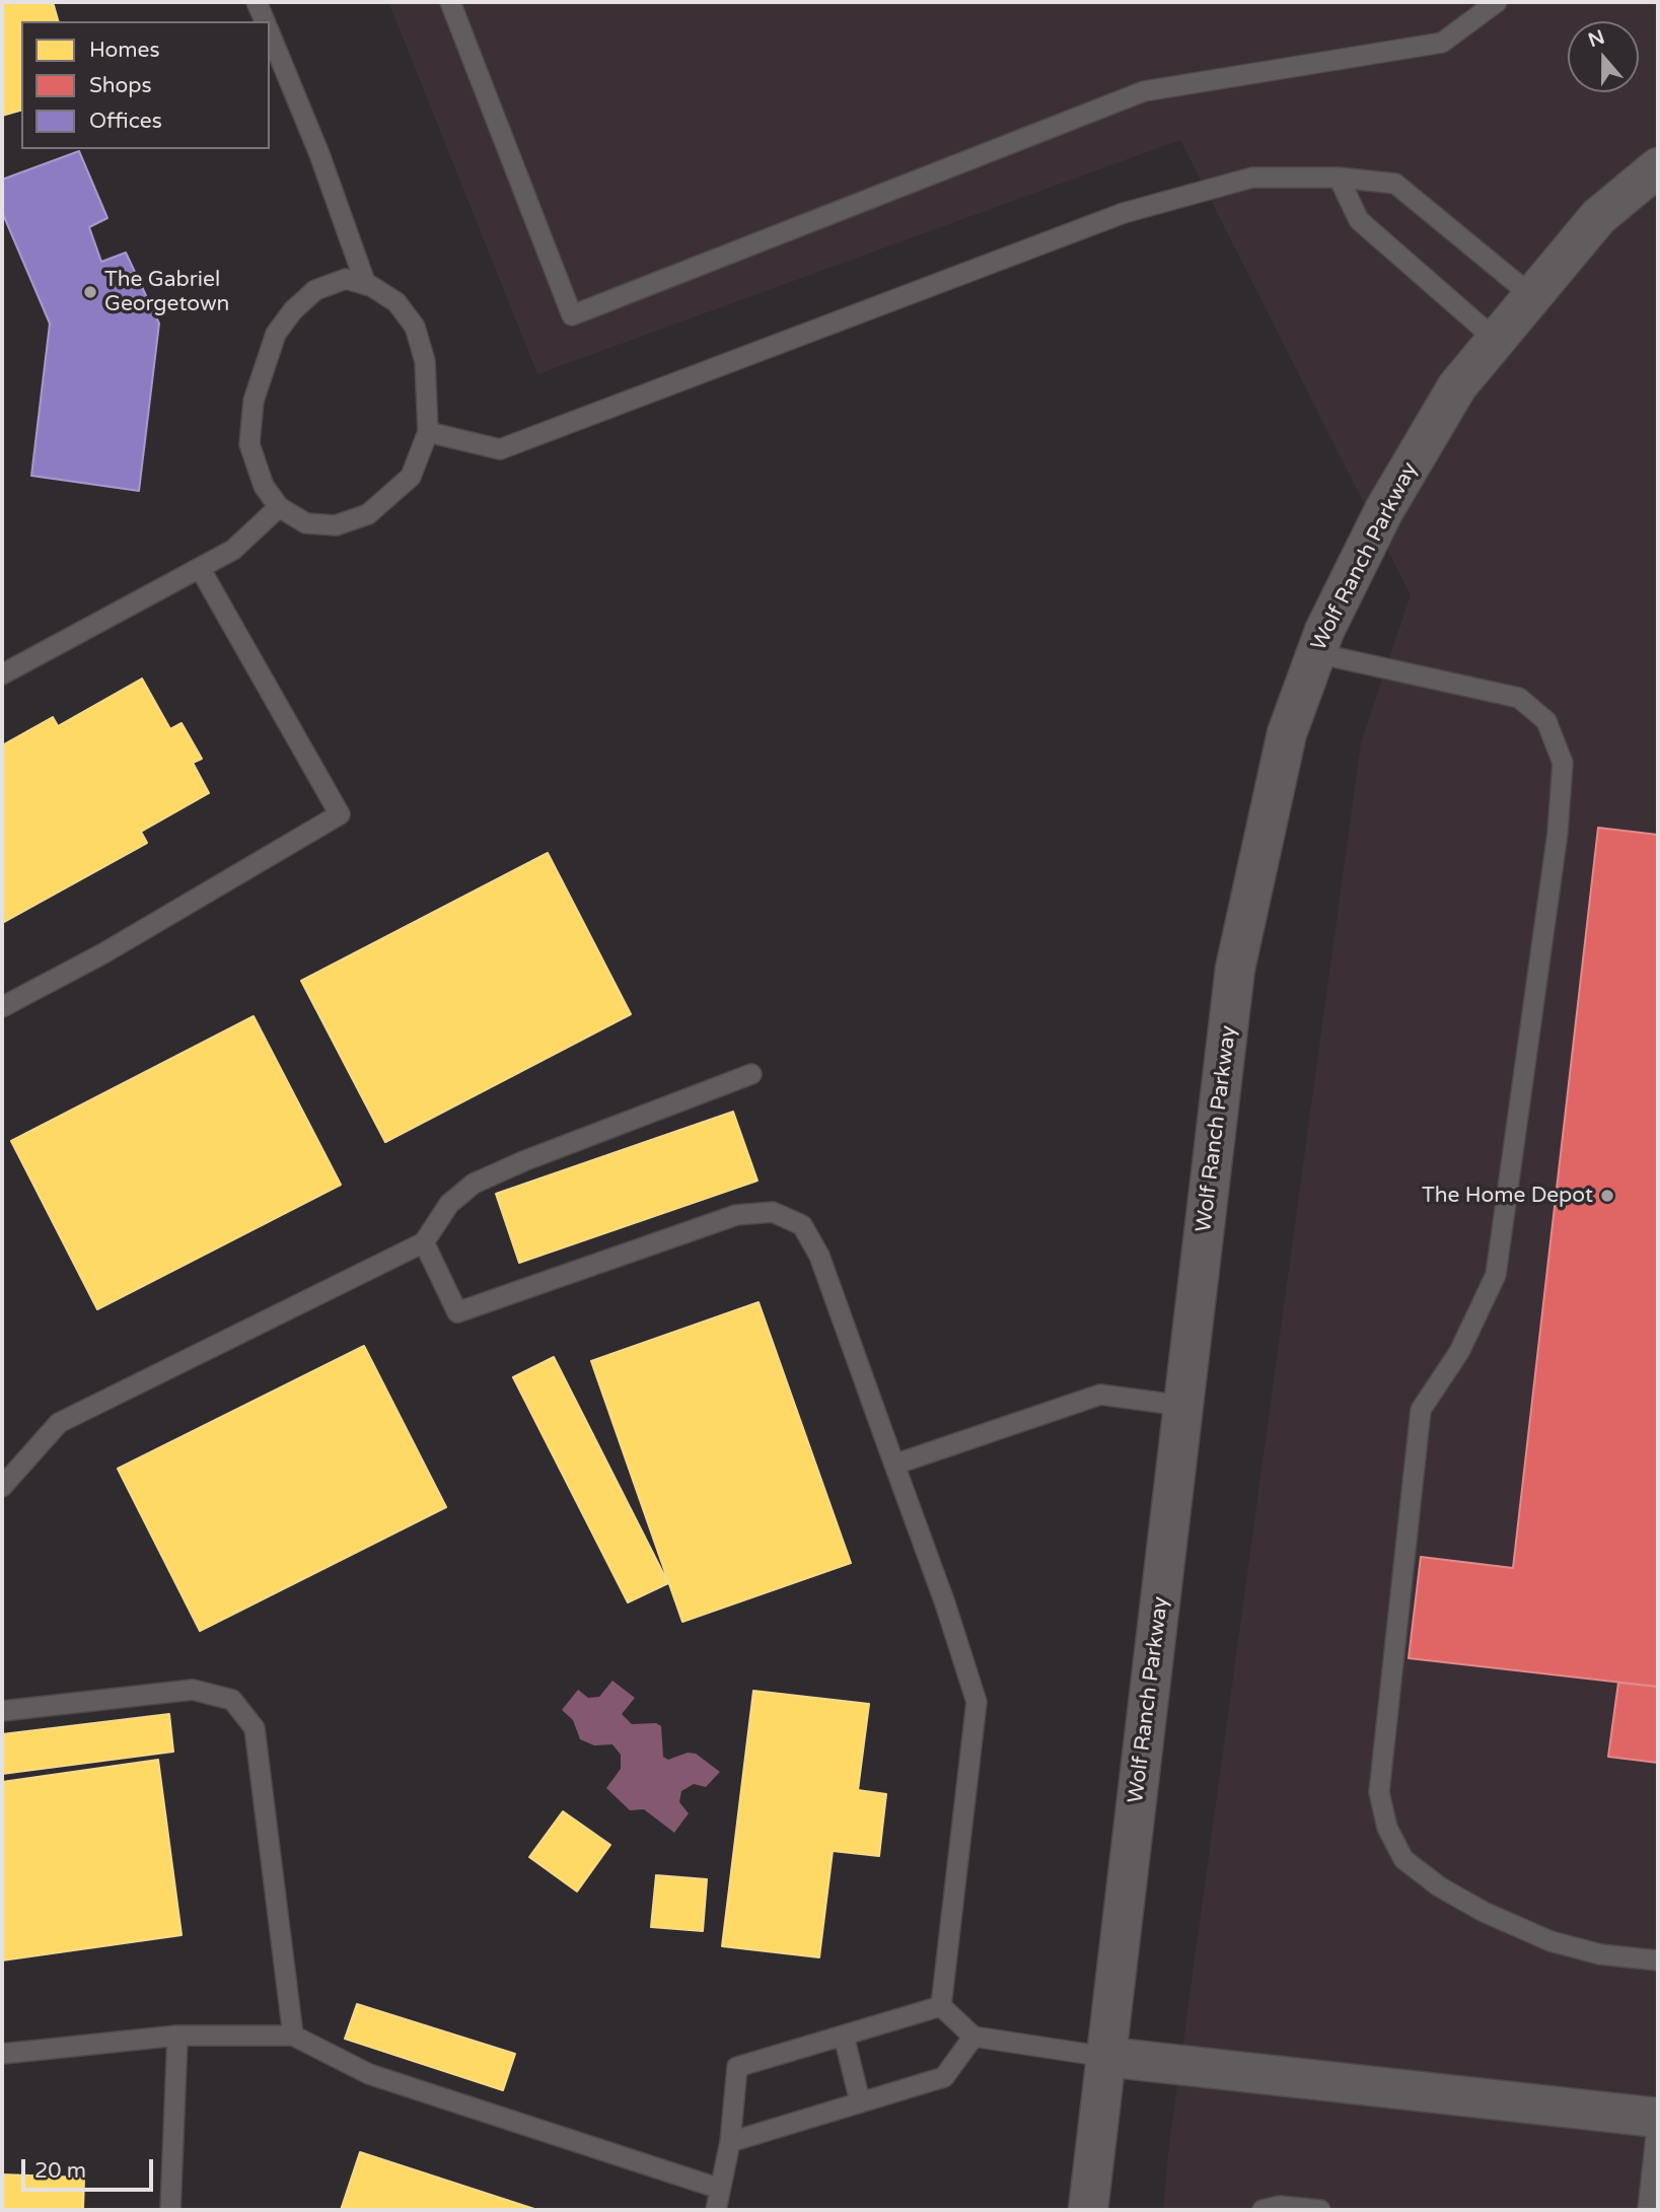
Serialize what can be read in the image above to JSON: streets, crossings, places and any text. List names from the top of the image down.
{
  "streets": {
    "street": ["Wolf Ranch Parkway"]
  },
  "places": ["The Gabriel Georgetown", "The Home Depot"],
  "legend": ["Homes", "Shops", "Offices"],
  "scale_bar": "20 m",
  "north": "top"
}
